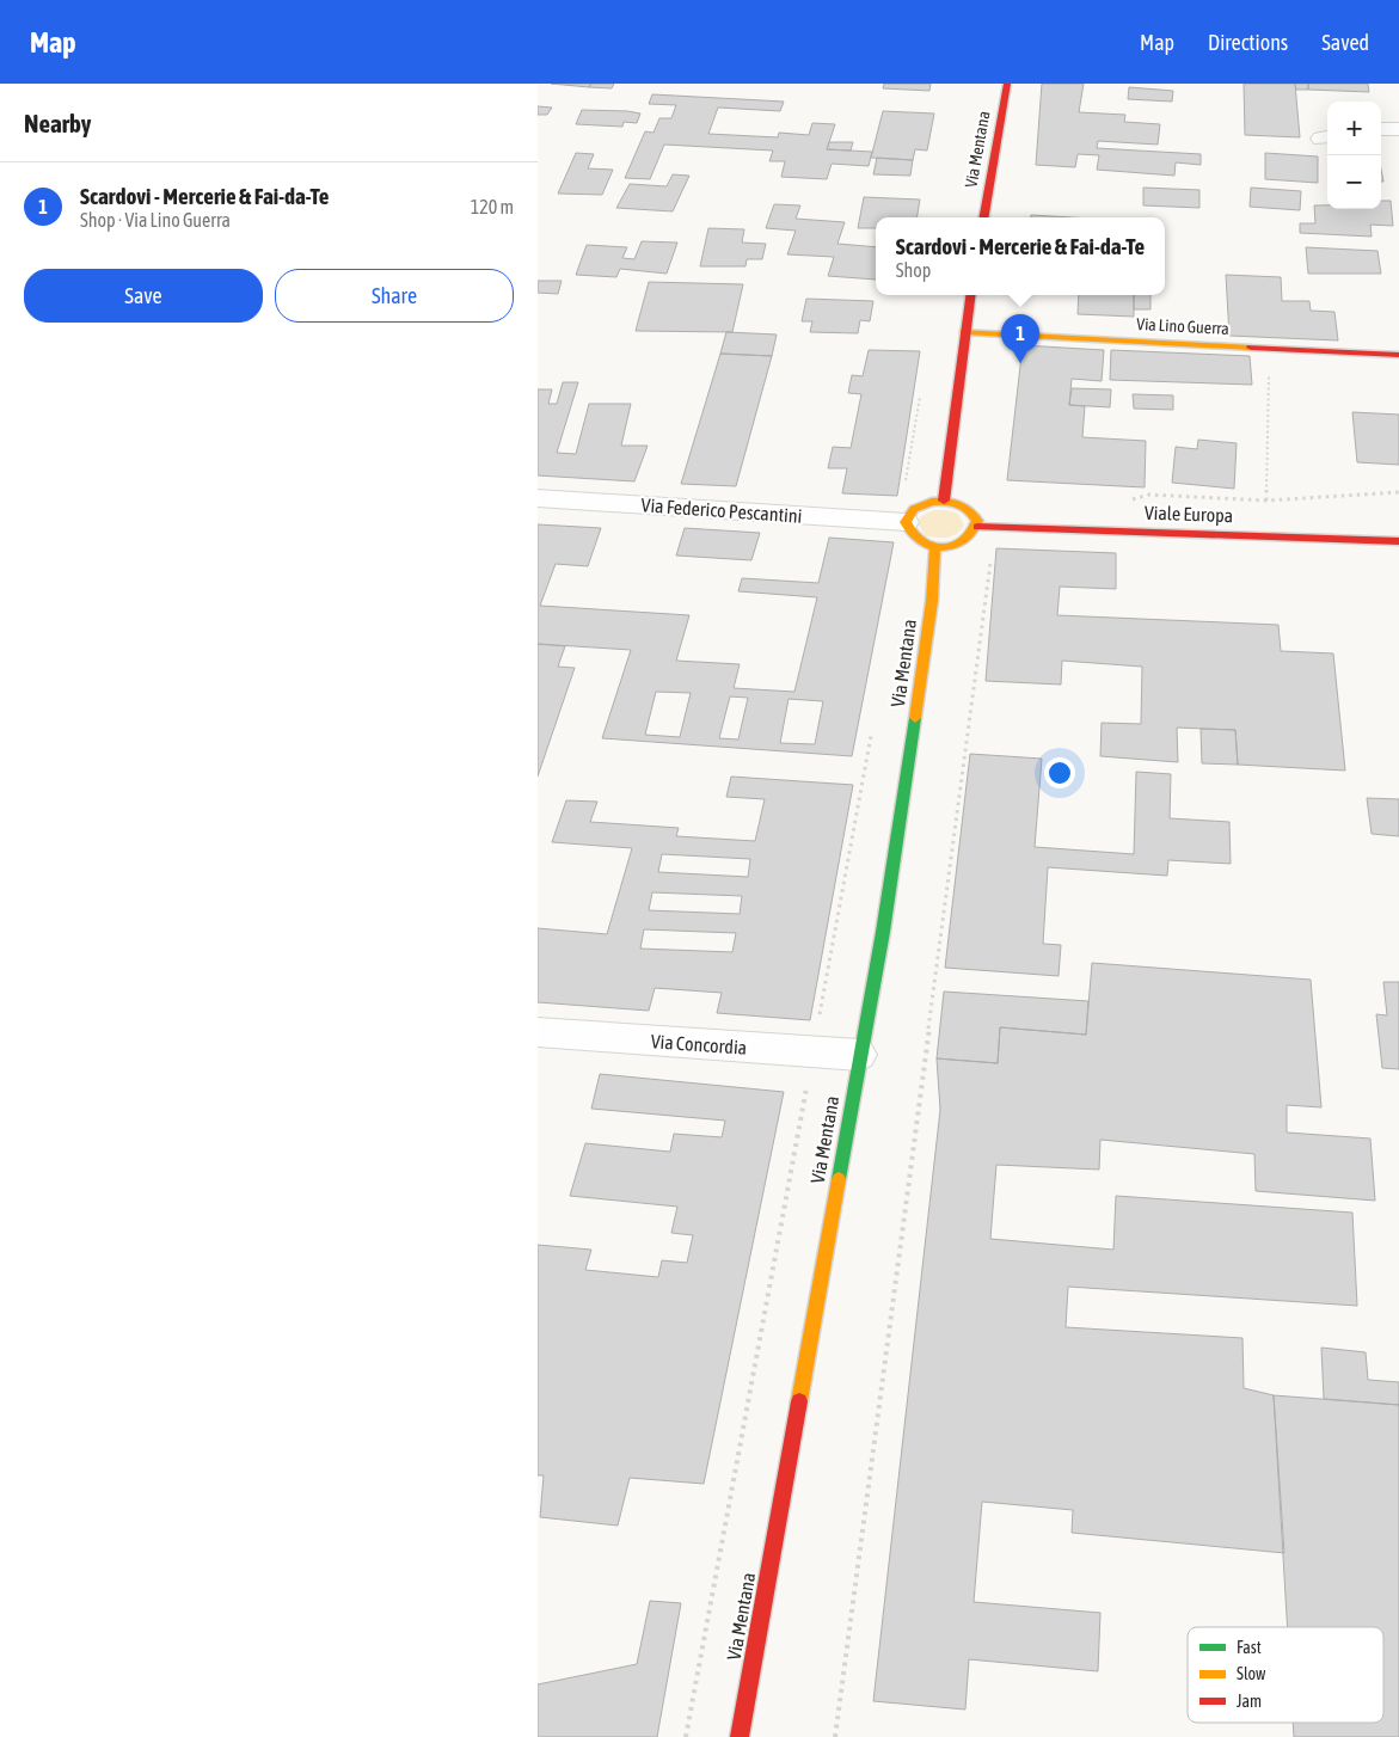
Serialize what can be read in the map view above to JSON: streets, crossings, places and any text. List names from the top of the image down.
{
  "streets": {
    "main road": ["Via Mentana", "Via Lino Guerra", "Viale Europa"],
    "street": ["Via Federico Pescantini", "Via Concordia"]
  },
  "crossings": [
    ["Via Mentana", "Via Federico Pescantini"],
    ["Via Mentana", "Viale Europa"],
    ["Via Mentana", "Via Concordia"],
    ["Via Federico Pescantini", "Viale Europa"]
  ],
  "legend": ["Fast", "Slow", "Jam"],
  "page": {
    "header": "Map",
    "nav": ["Map", "Directions", "Saved"],
    "heading": "Nearby",
    "map_buttons": ["+", "−"],
    "list": [
      {
        "mark": "1",
        "name": "Scardovi - Mercerie & Fai-da-Te",
        "note": "Shop · Via Lino Guerra",
        "value": "120 m"
      }
    ],
    "popup": ["Scardovi - Mercerie & Fai-da-Te", "Shop"],
    "buttons": ["Save", "Share"],
    "pins": "1"
  }
}
